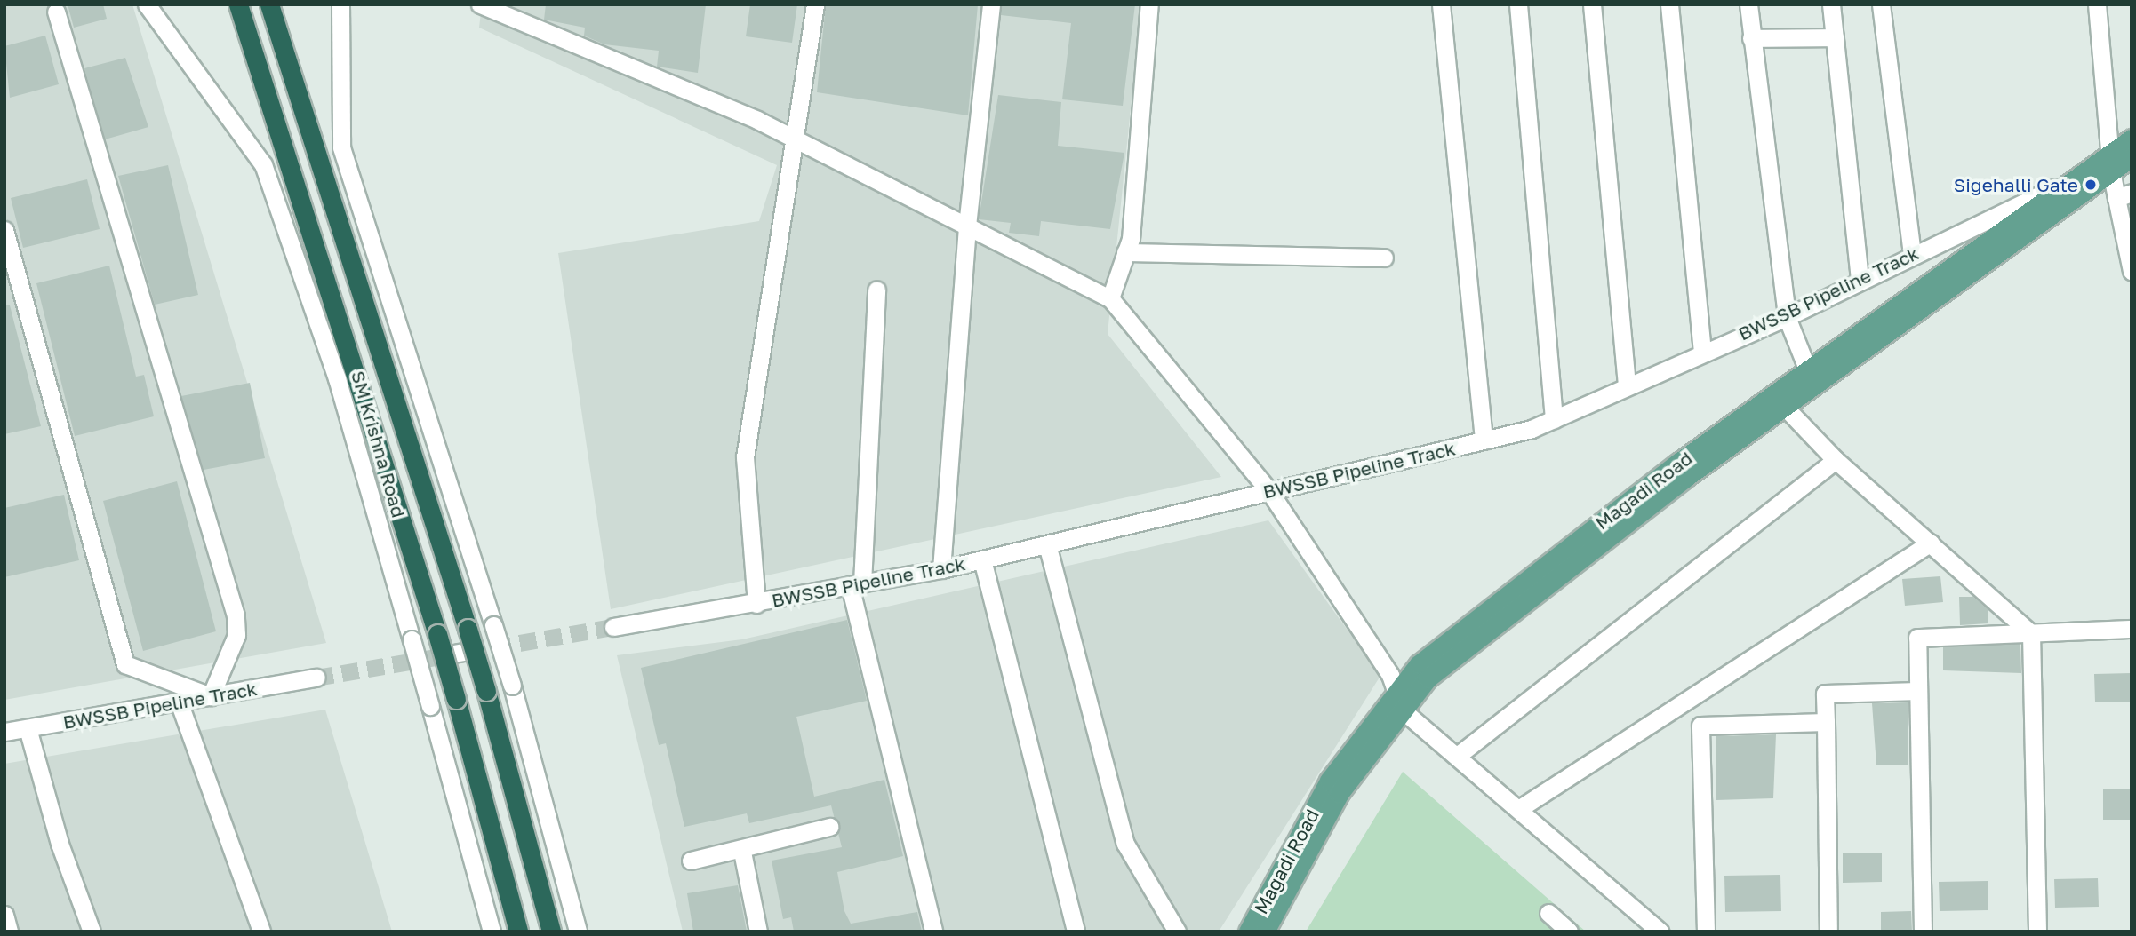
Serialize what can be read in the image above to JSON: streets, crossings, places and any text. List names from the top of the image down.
{
  "streets": {
    "highway": ["SM Krishna Road"],
    "main road": ["Magadi Road"],
    "street": ["BWSSB Pipeline Track"]
  },
  "crossings": [
    ["BWSSB Pipeline Track", "Magadi Road"]
  ],
  "places": ["Sigehalli Gate"]
}
